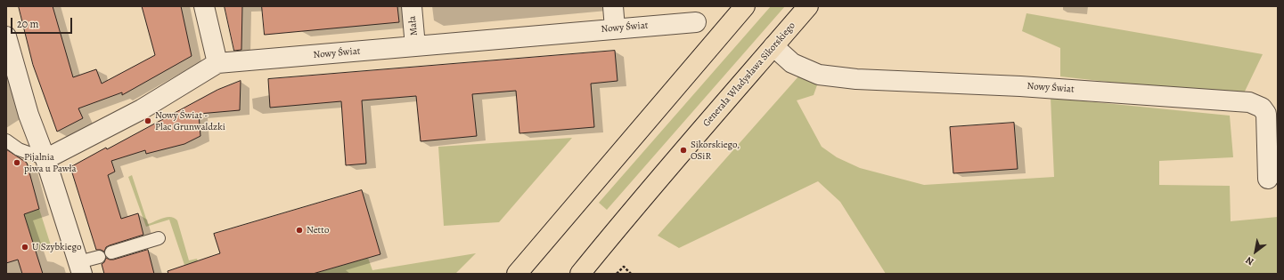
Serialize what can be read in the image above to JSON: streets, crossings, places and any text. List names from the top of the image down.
{
  "streets": {
    "main road": ["Generała Władysława Sikorskiego"],
    "street": ["Mała", "Nowy Świat"]
  },
  "crossings": [
    ["Mała", "Nowy Świat"],
    ["Nowy Świat", "Generała Władysława Sikorskiego"]
  ],
  "places": [
    "Nowy Świat - Plac Grunwaldzki",
    "Sikorskiego, OSiR",
    "Pijalnia piwa u Pawła",
    "Netto",
    "U Szybkiego"
  ],
  "scale_bar": "20 m",
  "north": "bottom left"
}
